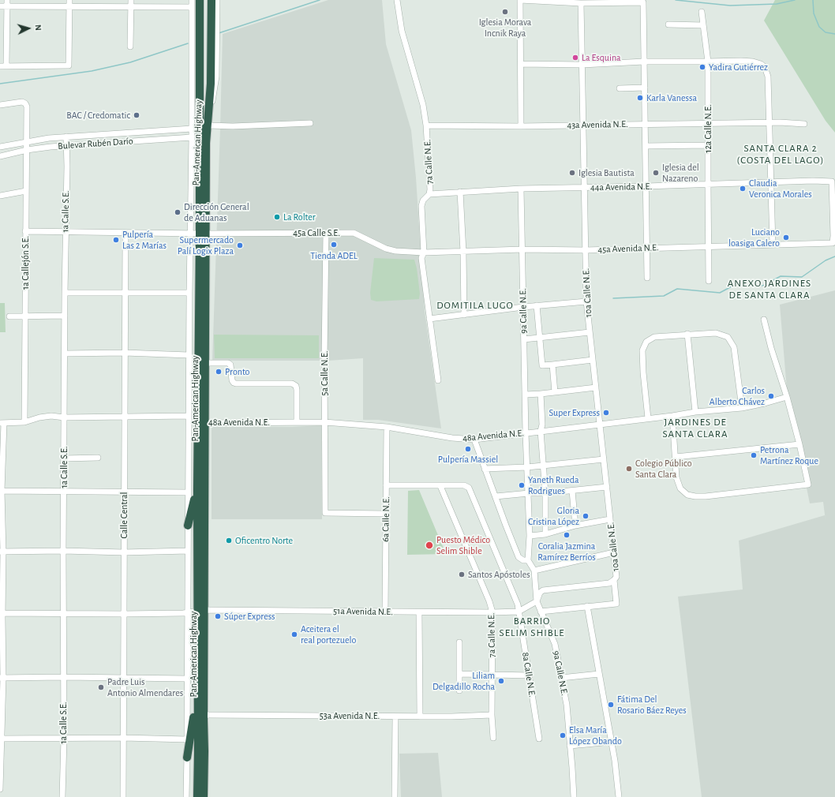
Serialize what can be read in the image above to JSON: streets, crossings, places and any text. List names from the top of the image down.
{
  "streets": {
    "highway": ["Pan-American Highway"],
    "street": [
      "43a Avenida N.E.",
      "12a Calle N.E.",
      "Bulevar Rubén Darío",
      "7a Calle N.E.",
      "44a Avenida N.E.",
      "1a Calle S.E.",
      "45a Calle S.E.",
      "45a Avenida N.E.",
      "1a Callejón S.E.",
      "10a Calle N.E.",
      "9a Calle N.E.",
      "5a Calle N.E.",
      "48a Avenida N.E.",
      "Calle Central",
      "6a Calle N.E.",
      "51a Avenida N.E.",
      "8a Calle N.E.",
      "53a Avenida N.E."
    ]
  },
  "crossings": [
    ["43a Avenida N.E.", "12a Calle N.E."],
    ["43a Avenida N.E.", "7a Calle N.E."],
    ["43a Avenida N.E.", "10a Calle N.E."],
    ["12a Calle N.E.", "44a Avenida N.E."],
    ["12a Calle N.E.", "45a Avenida N.E."],
    ["Pan-American Highway", "45a Calle S.E."],
    ["Pan-American Highway", "48a Avenida N.E."],
    ["Pan-American Highway", "51a Avenida N.E."],
    ["Bulevar Rubén Darío", "1a Calle S.E."],
    ["Bulevar Rubén Darío", "1a Callejón S.E."],
    ["7a Calle N.E.", "44a Avenida N.E."],
    ["7a Calle N.E.", "45a Calle S.E."],
    ["7a Calle N.E.", "45a Avenida N.E."],
    ["7a Calle N.E.", "51a Avenida N.E."],
    ["7a Calle N.E.", "8a Calle N.E."],
    ["7a Calle N.E.", "53a Avenida N.E."],
    ["44a Avenida N.E.", "45a Avenida N.E."],
    ["44a Avenida N.E.", "10a Calle N.E."],
    ["44a Avenida N.E.", "9a Calle N.E."],
    ["1a Calle S.E.", "51a Avenida N.E."],
    ["45a Calle S.E.", "45a Avenida N.E."],
    ["45a Calle S.E.", "5a Calle N.E."],
    ["45a Calle S.E.", "Calle Central"],
    ["45a Avenida N.E.", "10a Calle N.E."],
    ["45a Avenida N.E.", "9a Calle N.E."],
    ["10a Calle N.E.", "48a Avenida N.E."],
    ["9a Calle N.E.", "48a Avenida N.E."],
    ["9a Calle N.E.", "51a Avenida N.E."],
    ["5a Calle N.E.", "48a Avenida N.E."],
    ["5a Calle N.E.", "6a Calle N.E."],
    ["48a Avenida N.E.", "6a Calle N.E."],
    ["Calle Central", "51a Avenida N.E."],
    ["6a Calle N.E.", "51a Avenida N.E."],
    ["51a Avenida N.E.", "8a Calle N.E."]
  ],
  "districts": [
    "SANTA CLARA 2 (COSTA DEL LAGO)",
    "ANEXO JARDINES DE SANTA CLARA",
    "DOMITILA LUGO",
    "JARDINES DE SANTA CLARA",
    "BARRIO SELIM SHIBLE"
  ],
  "places": [
    "Iglesia Morava Incnik Raya",
    "La Esquina",
    "Yadira Gutiérrez",
    "Karla Vanessa",
    "BAC / Credomatic",
    "Iglesia Bautista",
    "Iglesia del Nazareno",
    "Claudia Veronica Morales",
    "Dirección General de Aduanas",
    "La Rolter",
    "Luciano loasiga Calero",
    "Pulpería Las 2 Marías",
    "Tienda ADEL",
    "Supermercado Palí Logix Plaza",
    "Pronto",
    "Carlos Alberto Chávez",
    "Super Express",
    "Pulpería Massiel",
    "Petrona Martínez Roque",
    "Colegio Público Santa Clara",
    "Yaneth Rueda Rodrigues",
    "Gloria Cristina López",
    "Coralia Jazmina Ramírez Berríos",
    "Oficentro Norte",
    "Puesto Médico Selim Shible",
    "Santos Apóstoles",
    "Súper Express",
    "Aceitera el real portezuelo",
    "Liliam Delgadillo Rocha",
    "Padre Luis Antonio Almendares",
    "Fátima Del Rosario Báez Reyes",
    "Elsa María López Obando"
  ],
  "north": "right"
}
